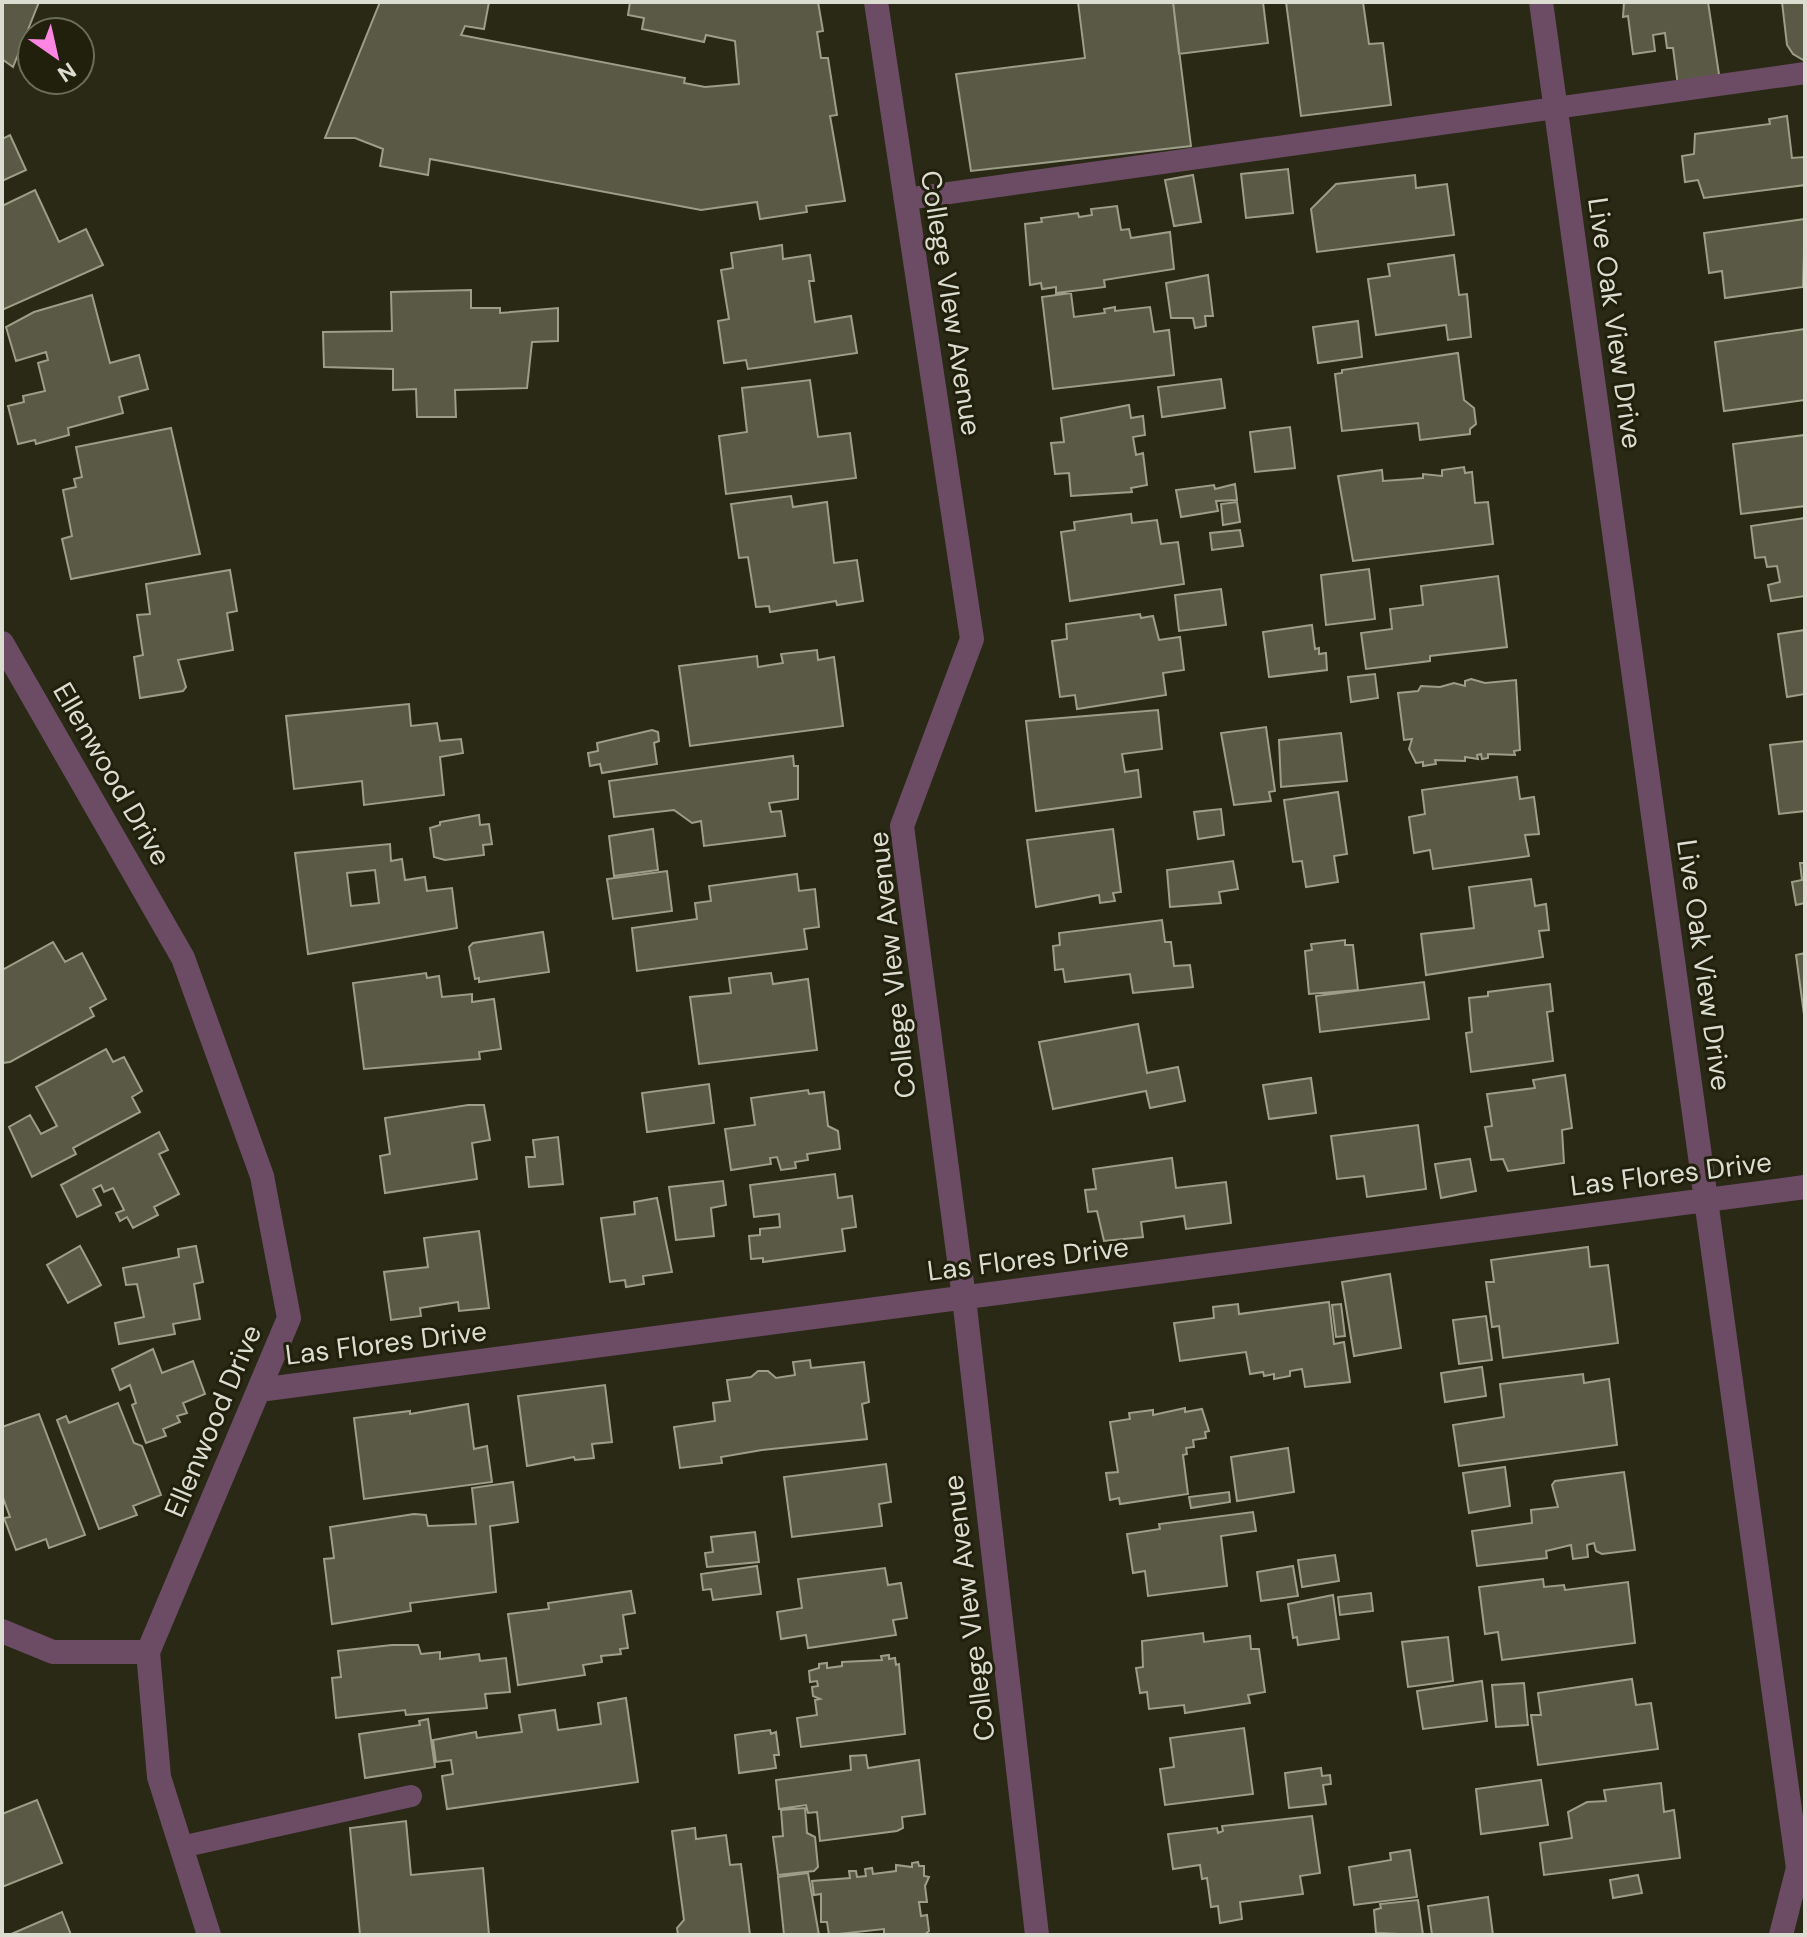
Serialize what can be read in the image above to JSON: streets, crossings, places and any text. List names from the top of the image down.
{
  "streets": {
    "street": [
      "College VIew Avenue",
      "Live Oak View Drive",
      "Ellenwood Drive",
      "Las Flores Drive"
    ]
  },
  "crossings": [
    ["College VIew Avenue", "Las Flores Drive"],
    ["Live Oak View Drive", "Las Flores Drive"],
    ["Ellenwood Drive", "Las Flores Drive"]
  ],
  "north": "bottom right"
}
